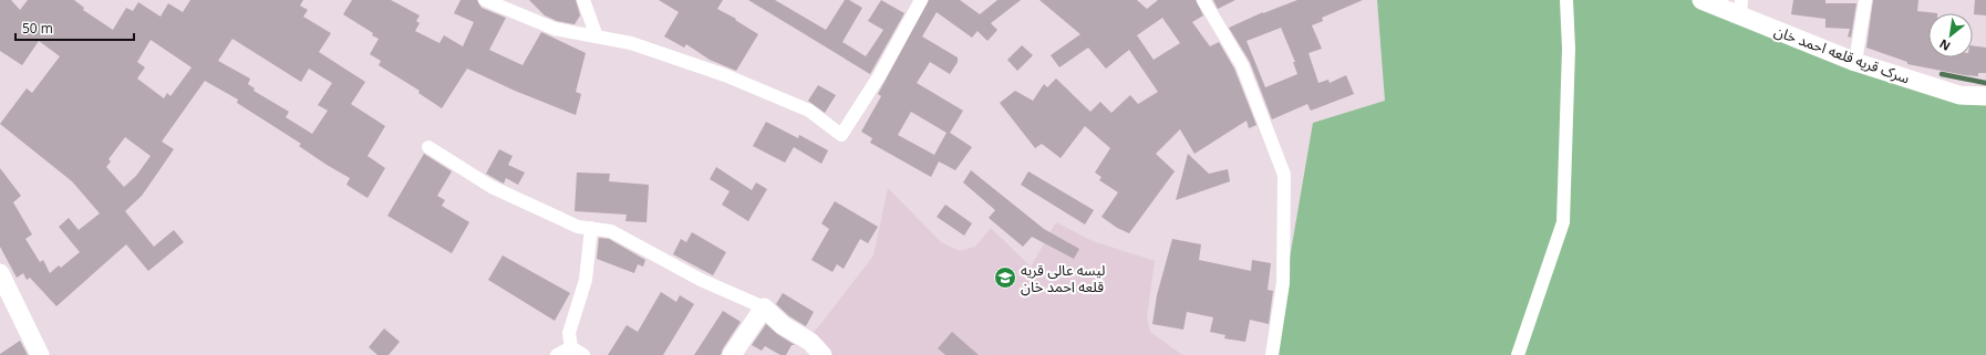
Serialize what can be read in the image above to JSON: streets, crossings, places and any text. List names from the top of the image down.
{
  "streets": {
    "street": ["سرک قریه قلعه احمد خان"]
  },
  "places": {
    "school or university": ["لیسه عالی قریه قلعه احمد خان"]
  },
  "scale_bar": "50 m",
  "north": "bottom left"
}
